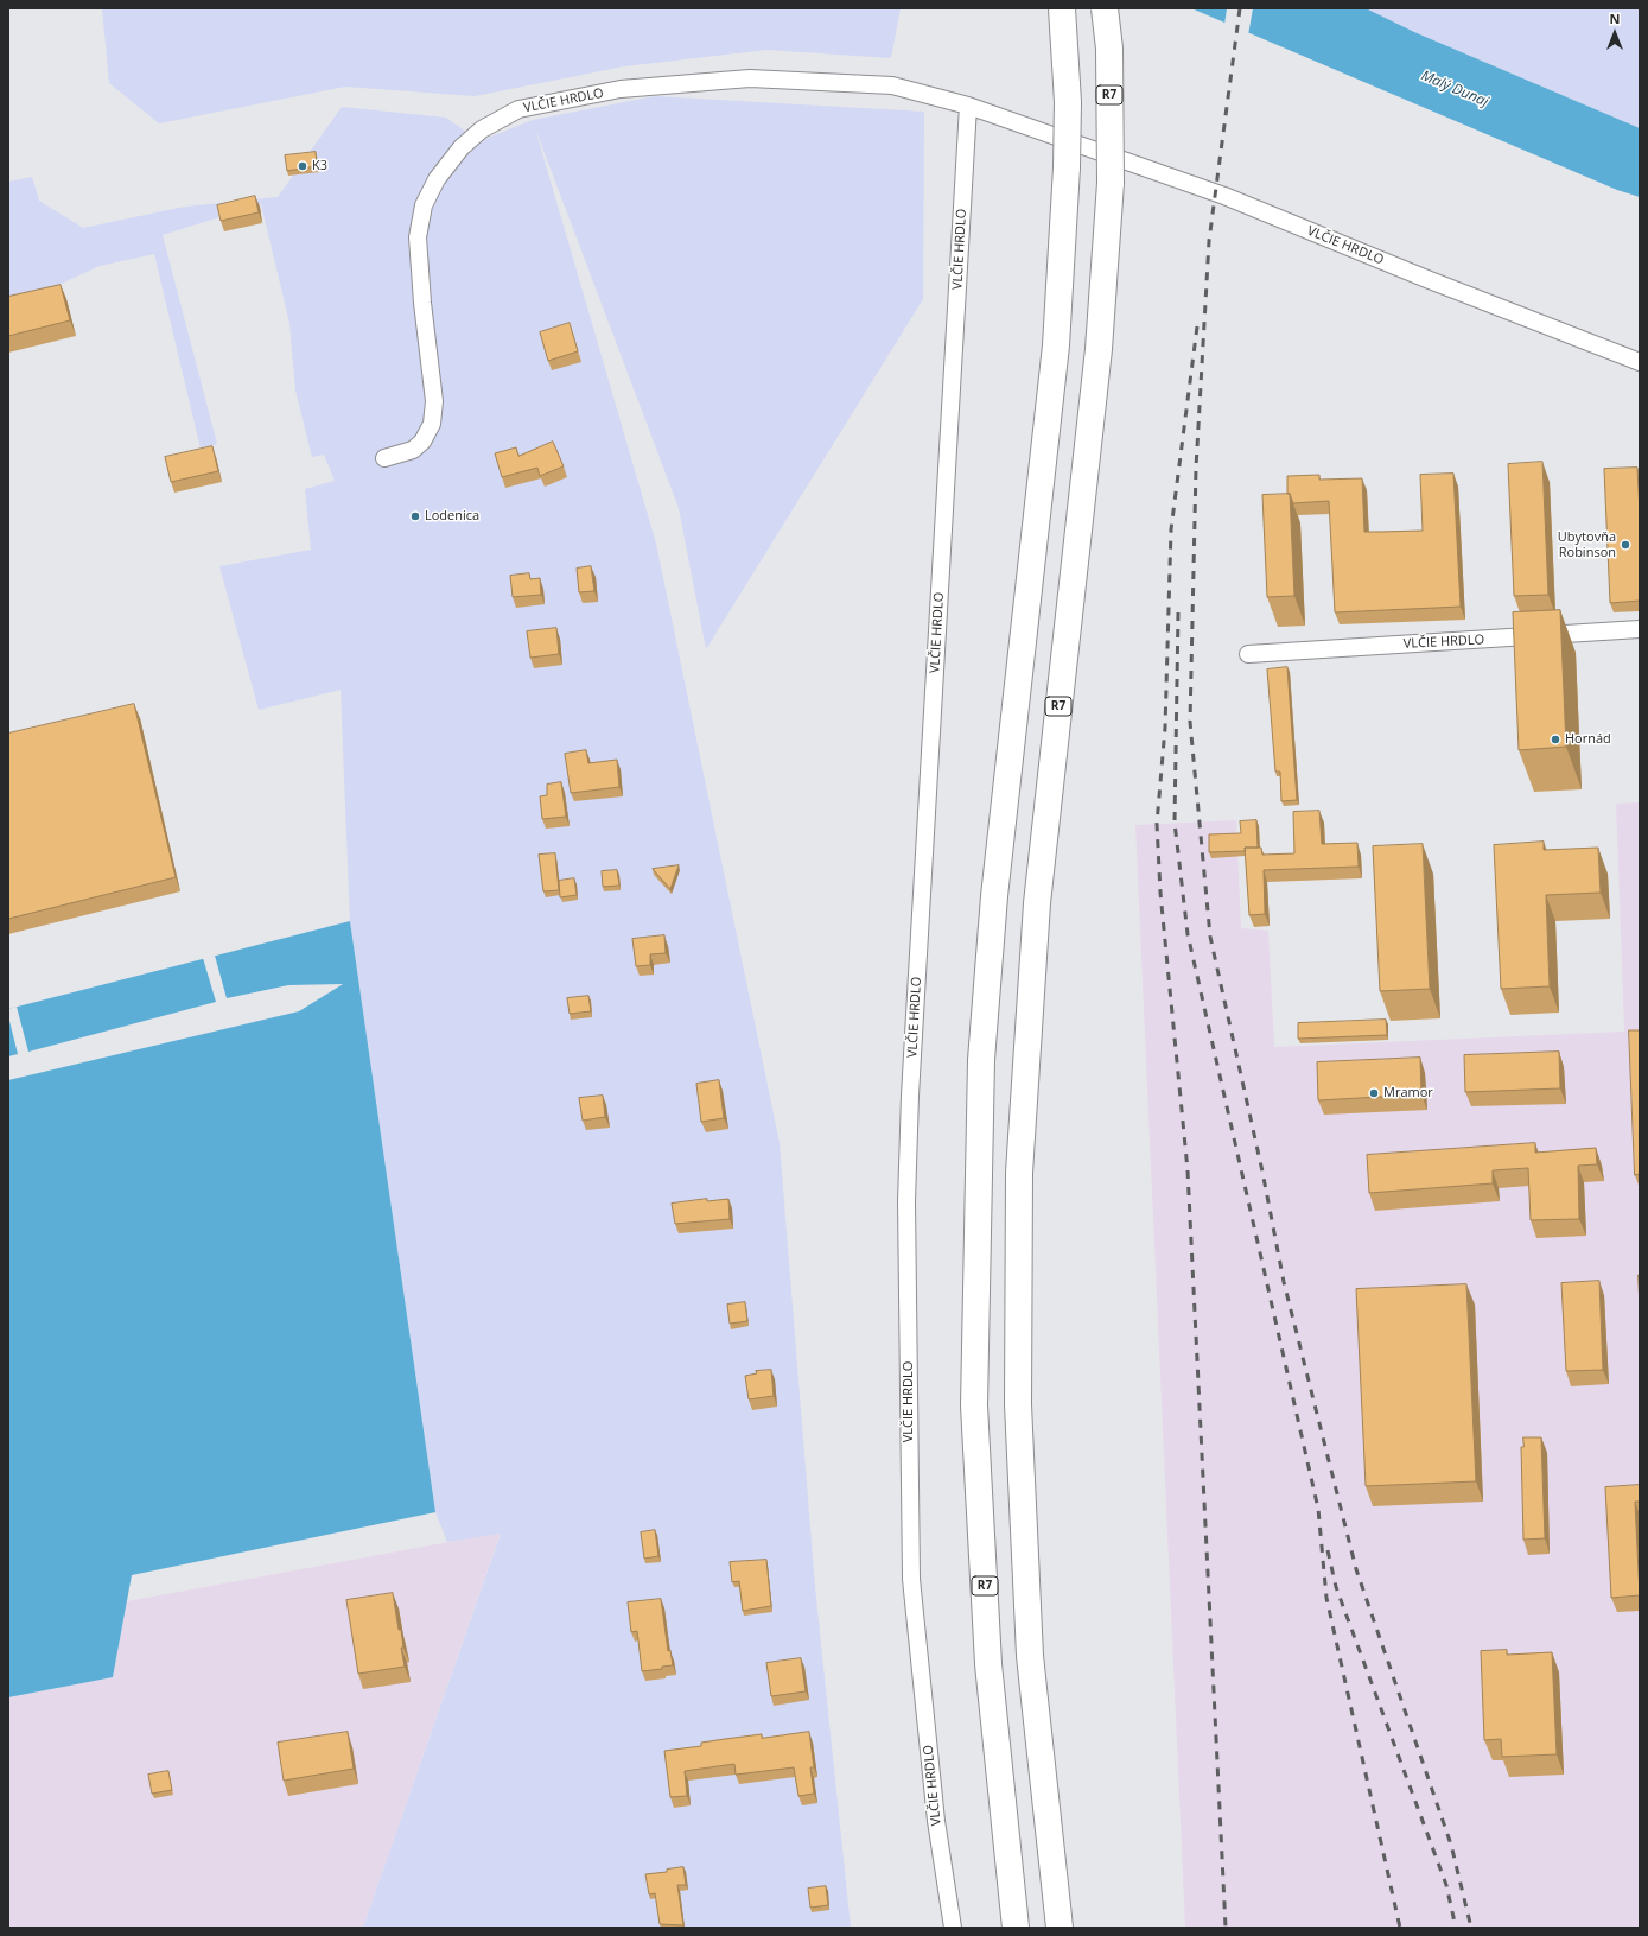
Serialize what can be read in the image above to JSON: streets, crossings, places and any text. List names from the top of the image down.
{
  "streets": {
    "highway": ["R7"],
    "street": ["VLČIE HRDLO"]
  },
  "water": ["Malý Dunaj"],
  "places": [
    "K3",
    "Lodenica",
    "Ubytovňa Robinson",
    "Hornád",
    "Mramor"
  ],
  "north": "top"
}
